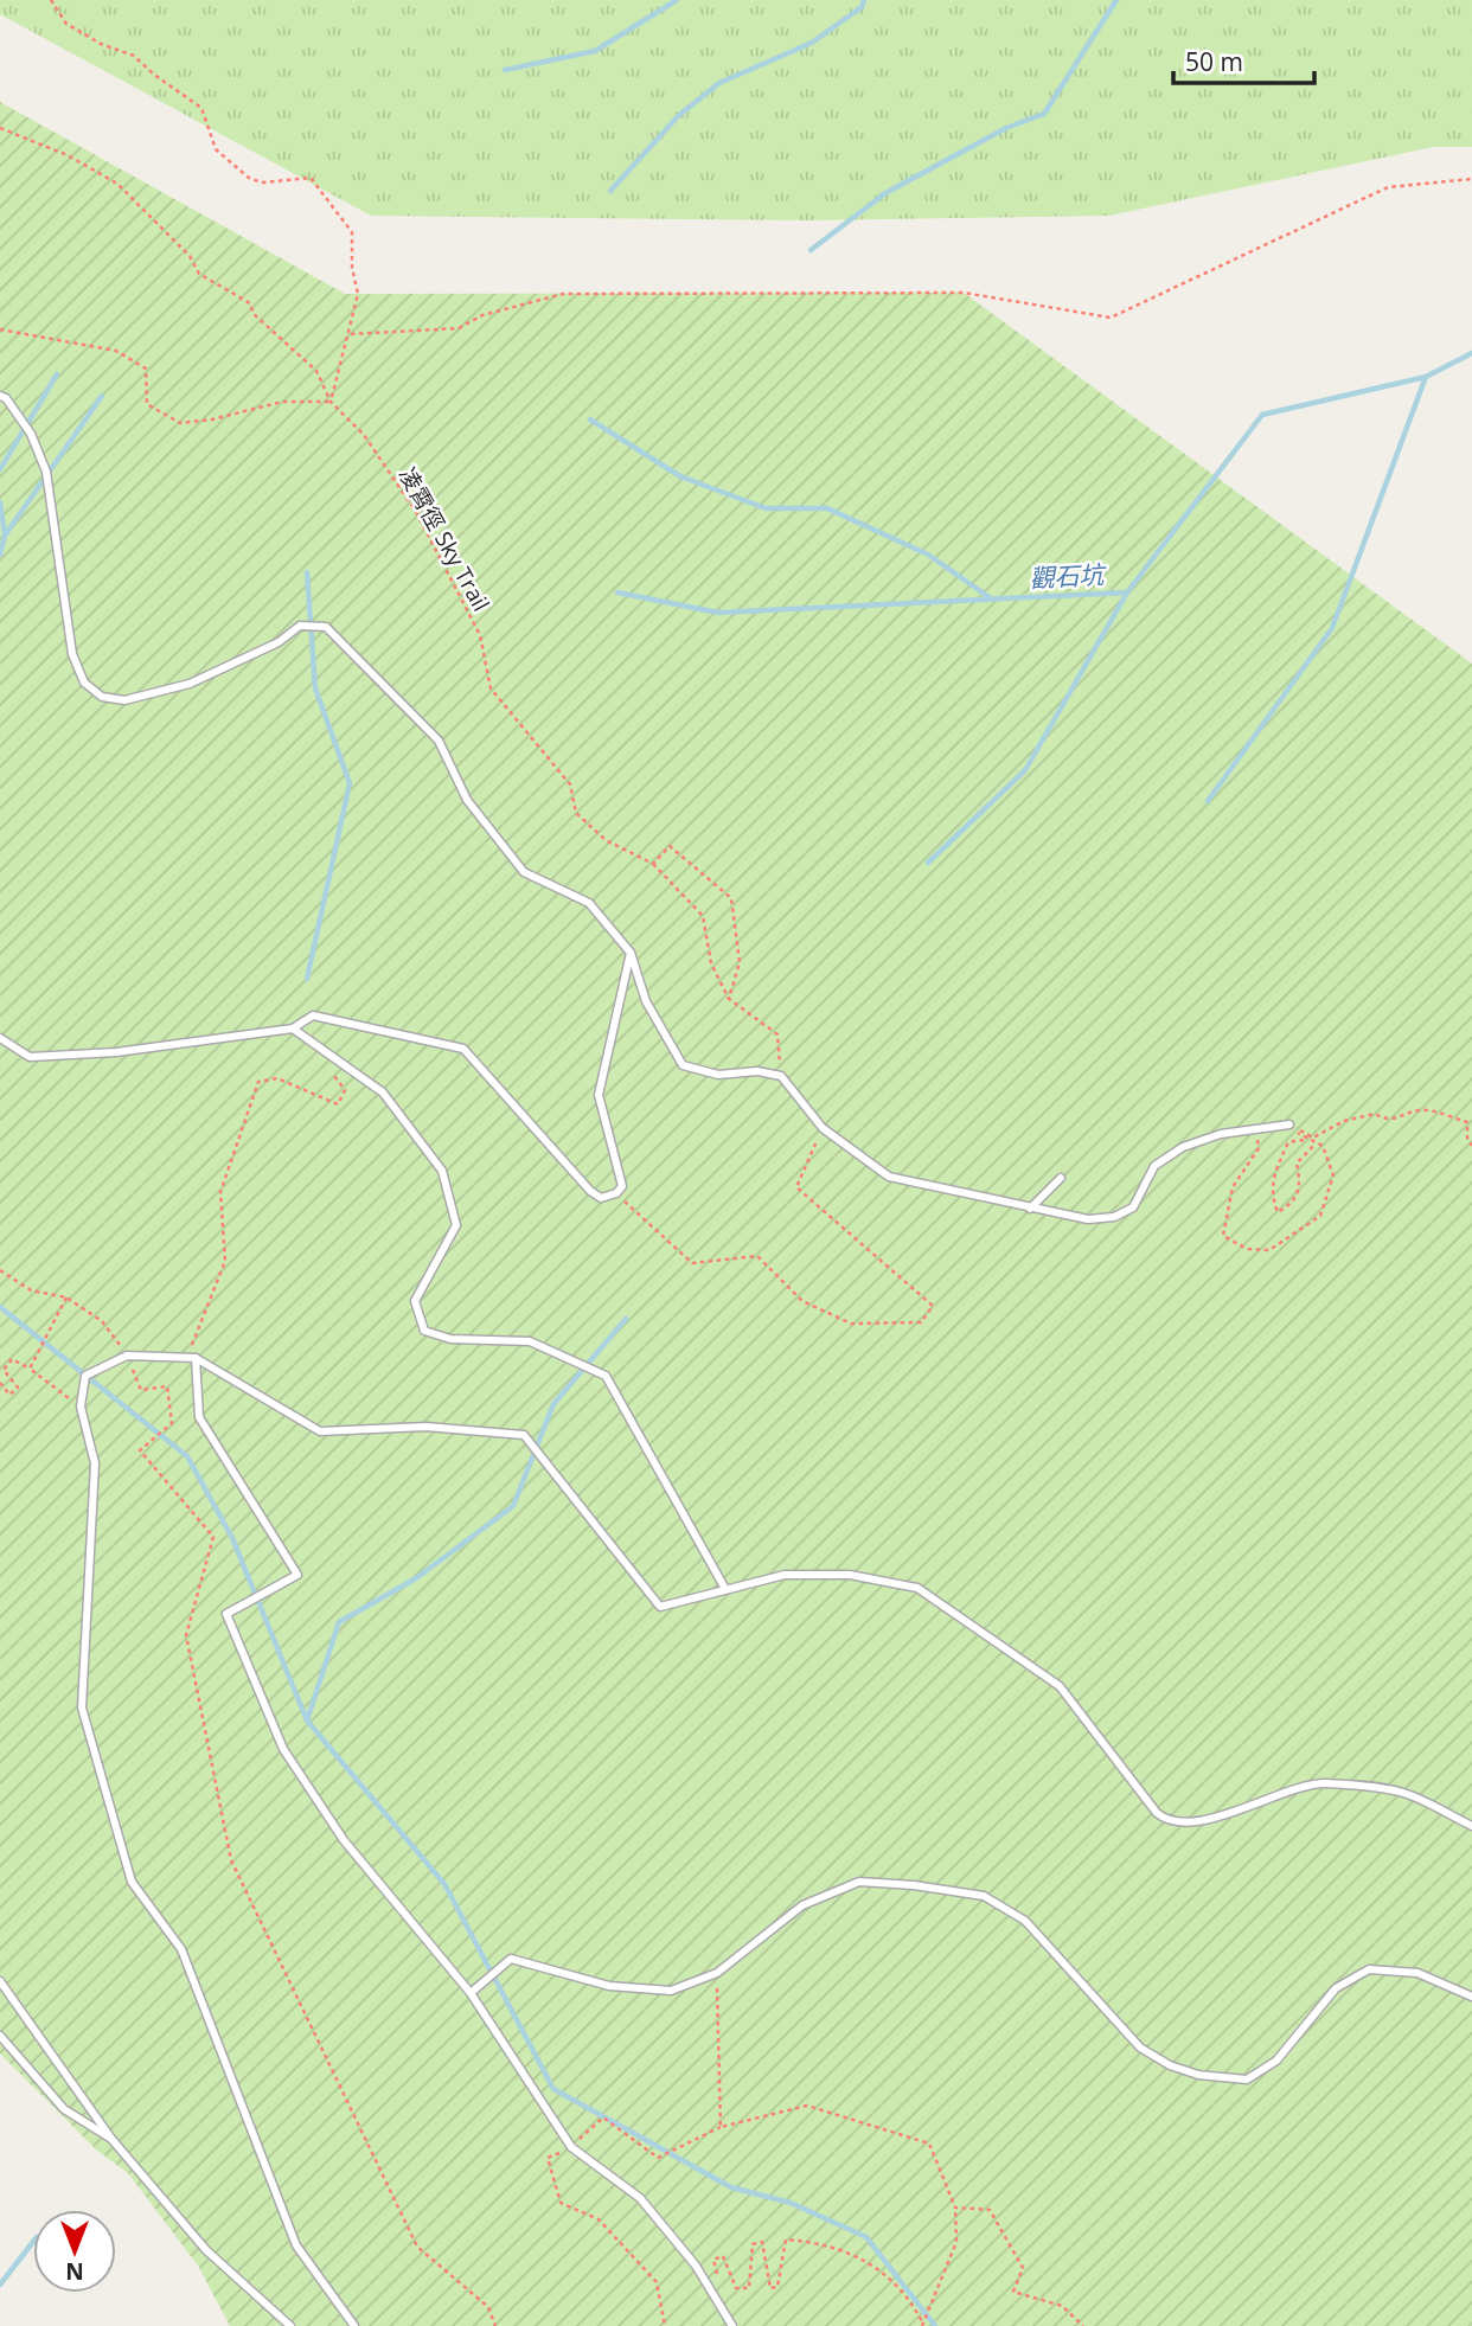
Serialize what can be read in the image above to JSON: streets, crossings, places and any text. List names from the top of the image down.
{
  "streets": {
    "path": ["凌霄徑 Sky Trail"]
  },
  "water": ["觀石坑"],
  "scale_bar": "50 m",
  "north": "bottom"
}
